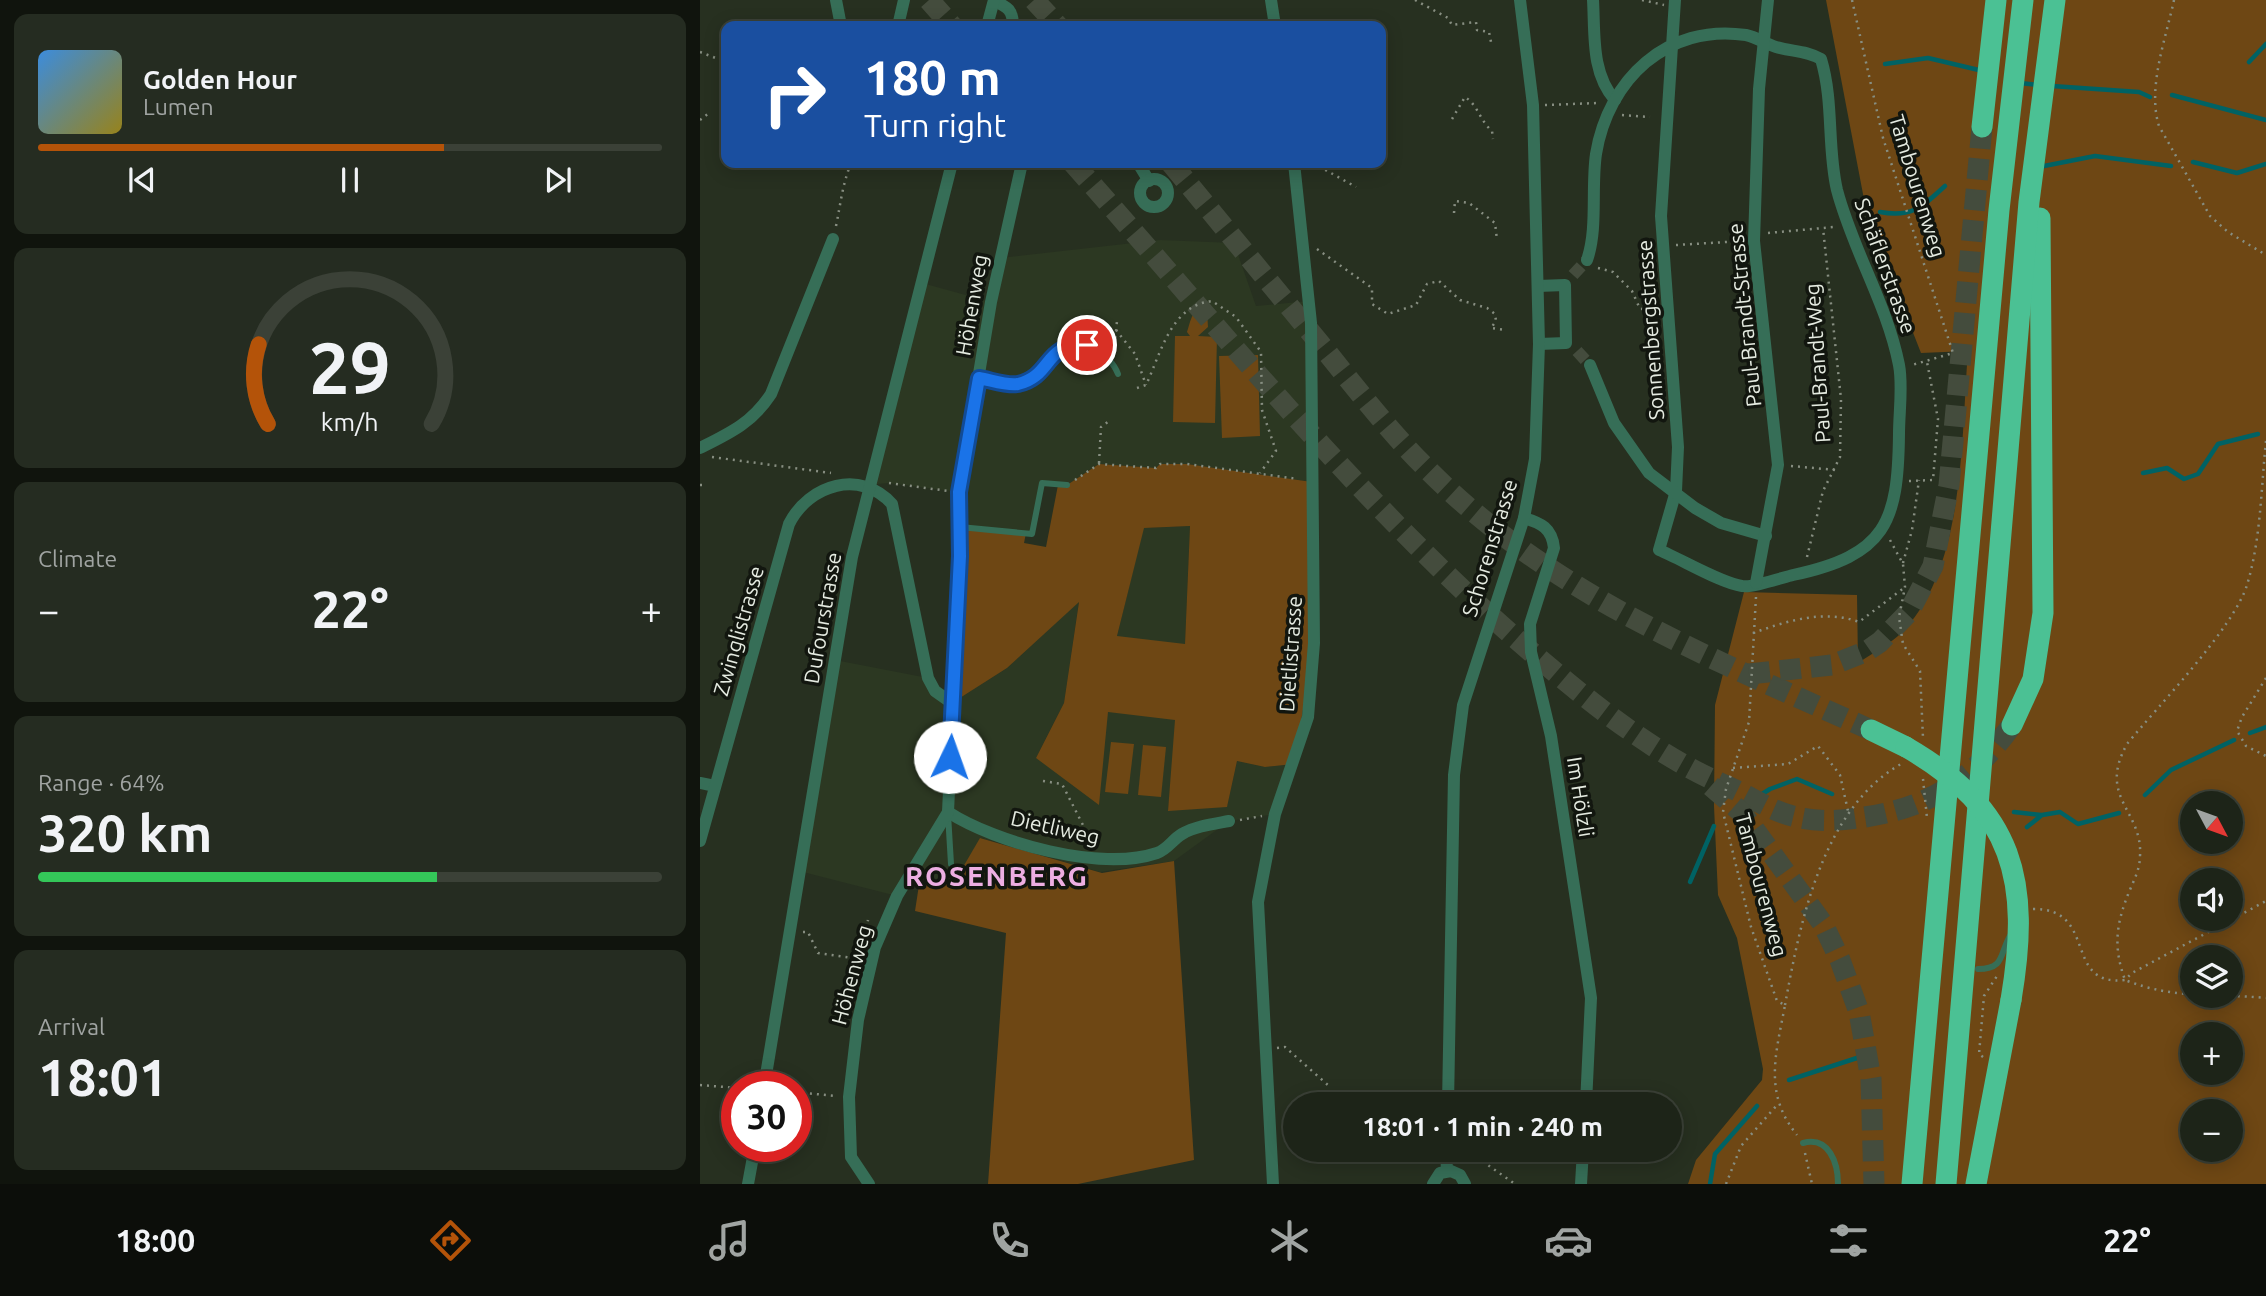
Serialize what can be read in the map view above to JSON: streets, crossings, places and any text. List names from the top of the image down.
{
  "streets": {
    "street": [
      "Schäflerstrasse",
      "Höhenweg",
      "Paul-Brandt-Strasse",
      "Sonnenbergstrasse",
      "Schorenstrasse",
      "Dufourstrasse",
      "Zwinglistrasse",
      "Dietlistrasse",
      "Im Hölzli",
      "Dietliweg"
    ],
    "path": ["Tambourenweg", "Paul-Brandt-Weg"]
  },
  "crossings": [
    ["Tambourenweg", "Schäflerstrasse"],
    ["Tambourenweg", "Paul-Brandt-Strasse"],
    ["Tambourenweg", "Sonnenbergstrasse"],
    ["Schäflerstrasse", "Paul-Brandt-Strasse"],
    ["Schäflerstrasse", "Sonnenbergstrasse"],
    ["Schäflerstrasse", "Paul-Brandt-Weg"],
    ["Höhenweg", "Dietliweg"],
    ["Paul-Brandt-Strasse", "Sonnenbergstrasse"],
    ["Schorenstrasse", "Im Hölzli"],
    ["Dufourstrasse", "Zwinglistrasse"]
  ],
  "districts": ["ROSENBERG"],
  "north": "bottom right",
  "page": {
    "turn": ["180 m", "Turn right"],
    "song": ["Golden Hour", "Lumen"],
    "tile": [
      "Climate",
      ["Range · 64%", "320 km"],
      ["Arrival", "18:01"]
    ],
    "heat": ["−", "22°", "+"],
    "map_buttons": ["+", "−"],
    "limit": "30",
    "trip": "18:01 · 1 min · 240 m",
    "tabs": ["18:00", "22°"],
    "gauge": ["29", "km/h"]
  }
}
